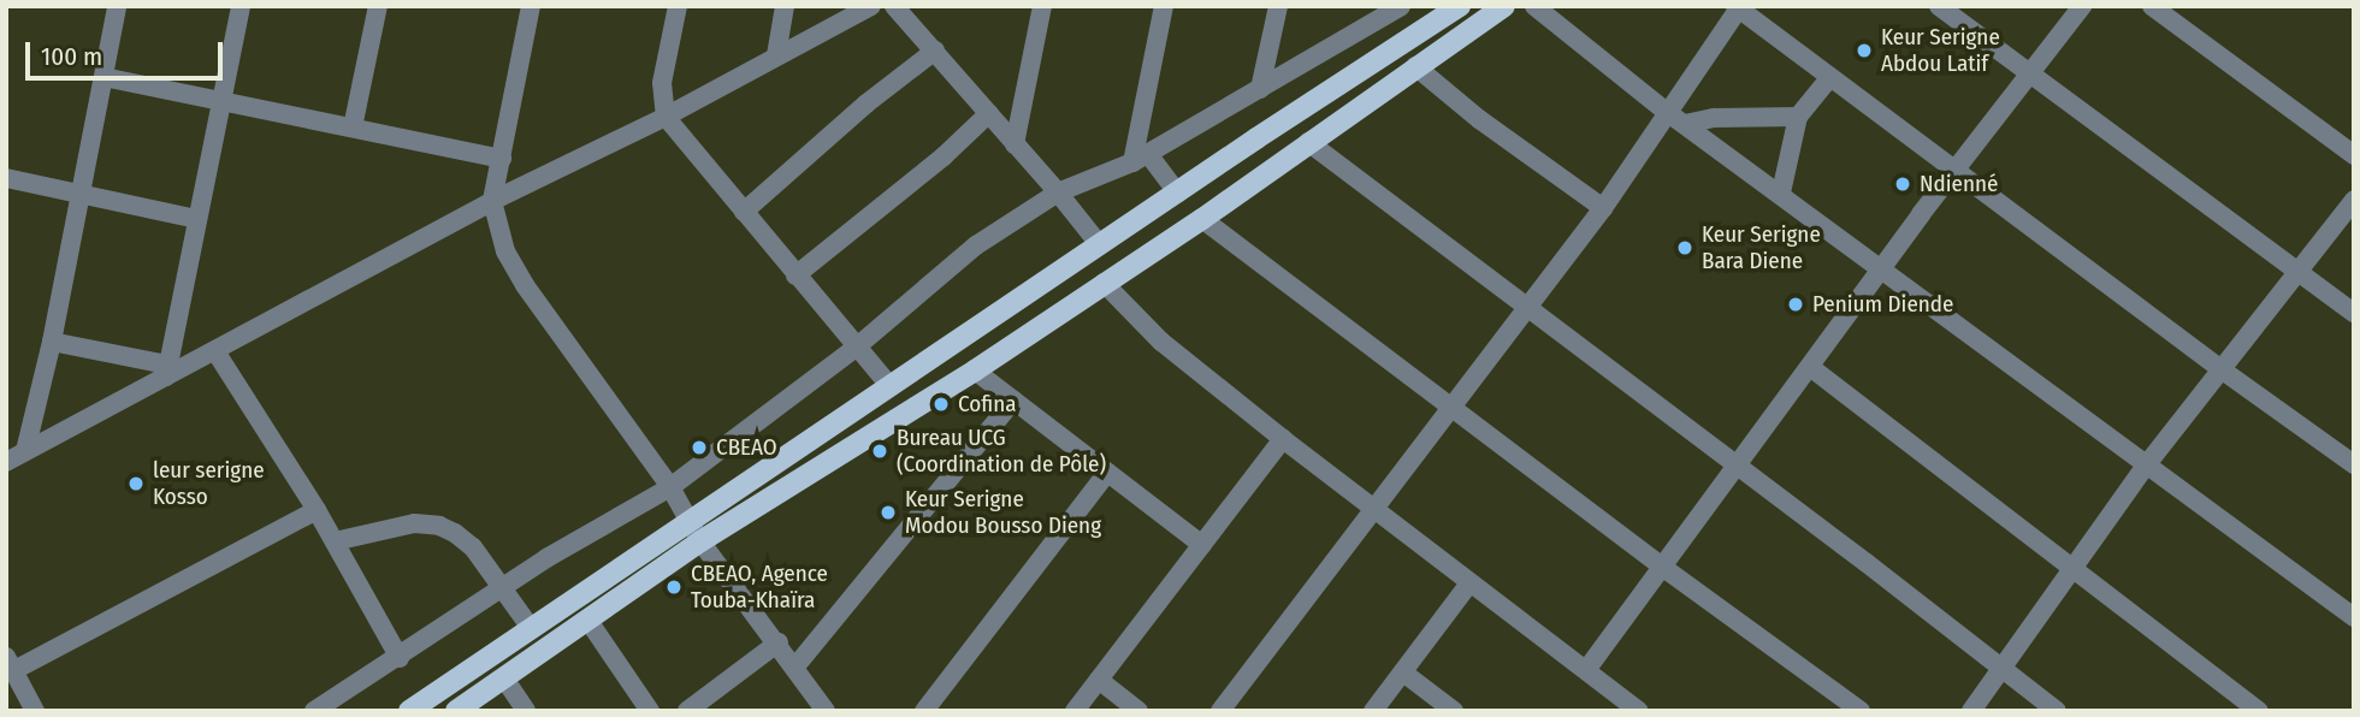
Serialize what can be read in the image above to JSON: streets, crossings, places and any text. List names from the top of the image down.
{
  "places": [
    "Keur Serigne Abdou Latif",
    "Ndienné",
    "Keur Serigne Bara Diene",
    "Penium Diende",
    "Cofina",
    "CBEAO",
    "Bureau UCG (Coordination de Pôle)",
    "leur serigne Kosso",
    "Keur Serigne Modou Bousso Dieng",
    "CBEAO, Agence Touba-Khaïra"
  ],
  "scale_bar": "100 m"
}
